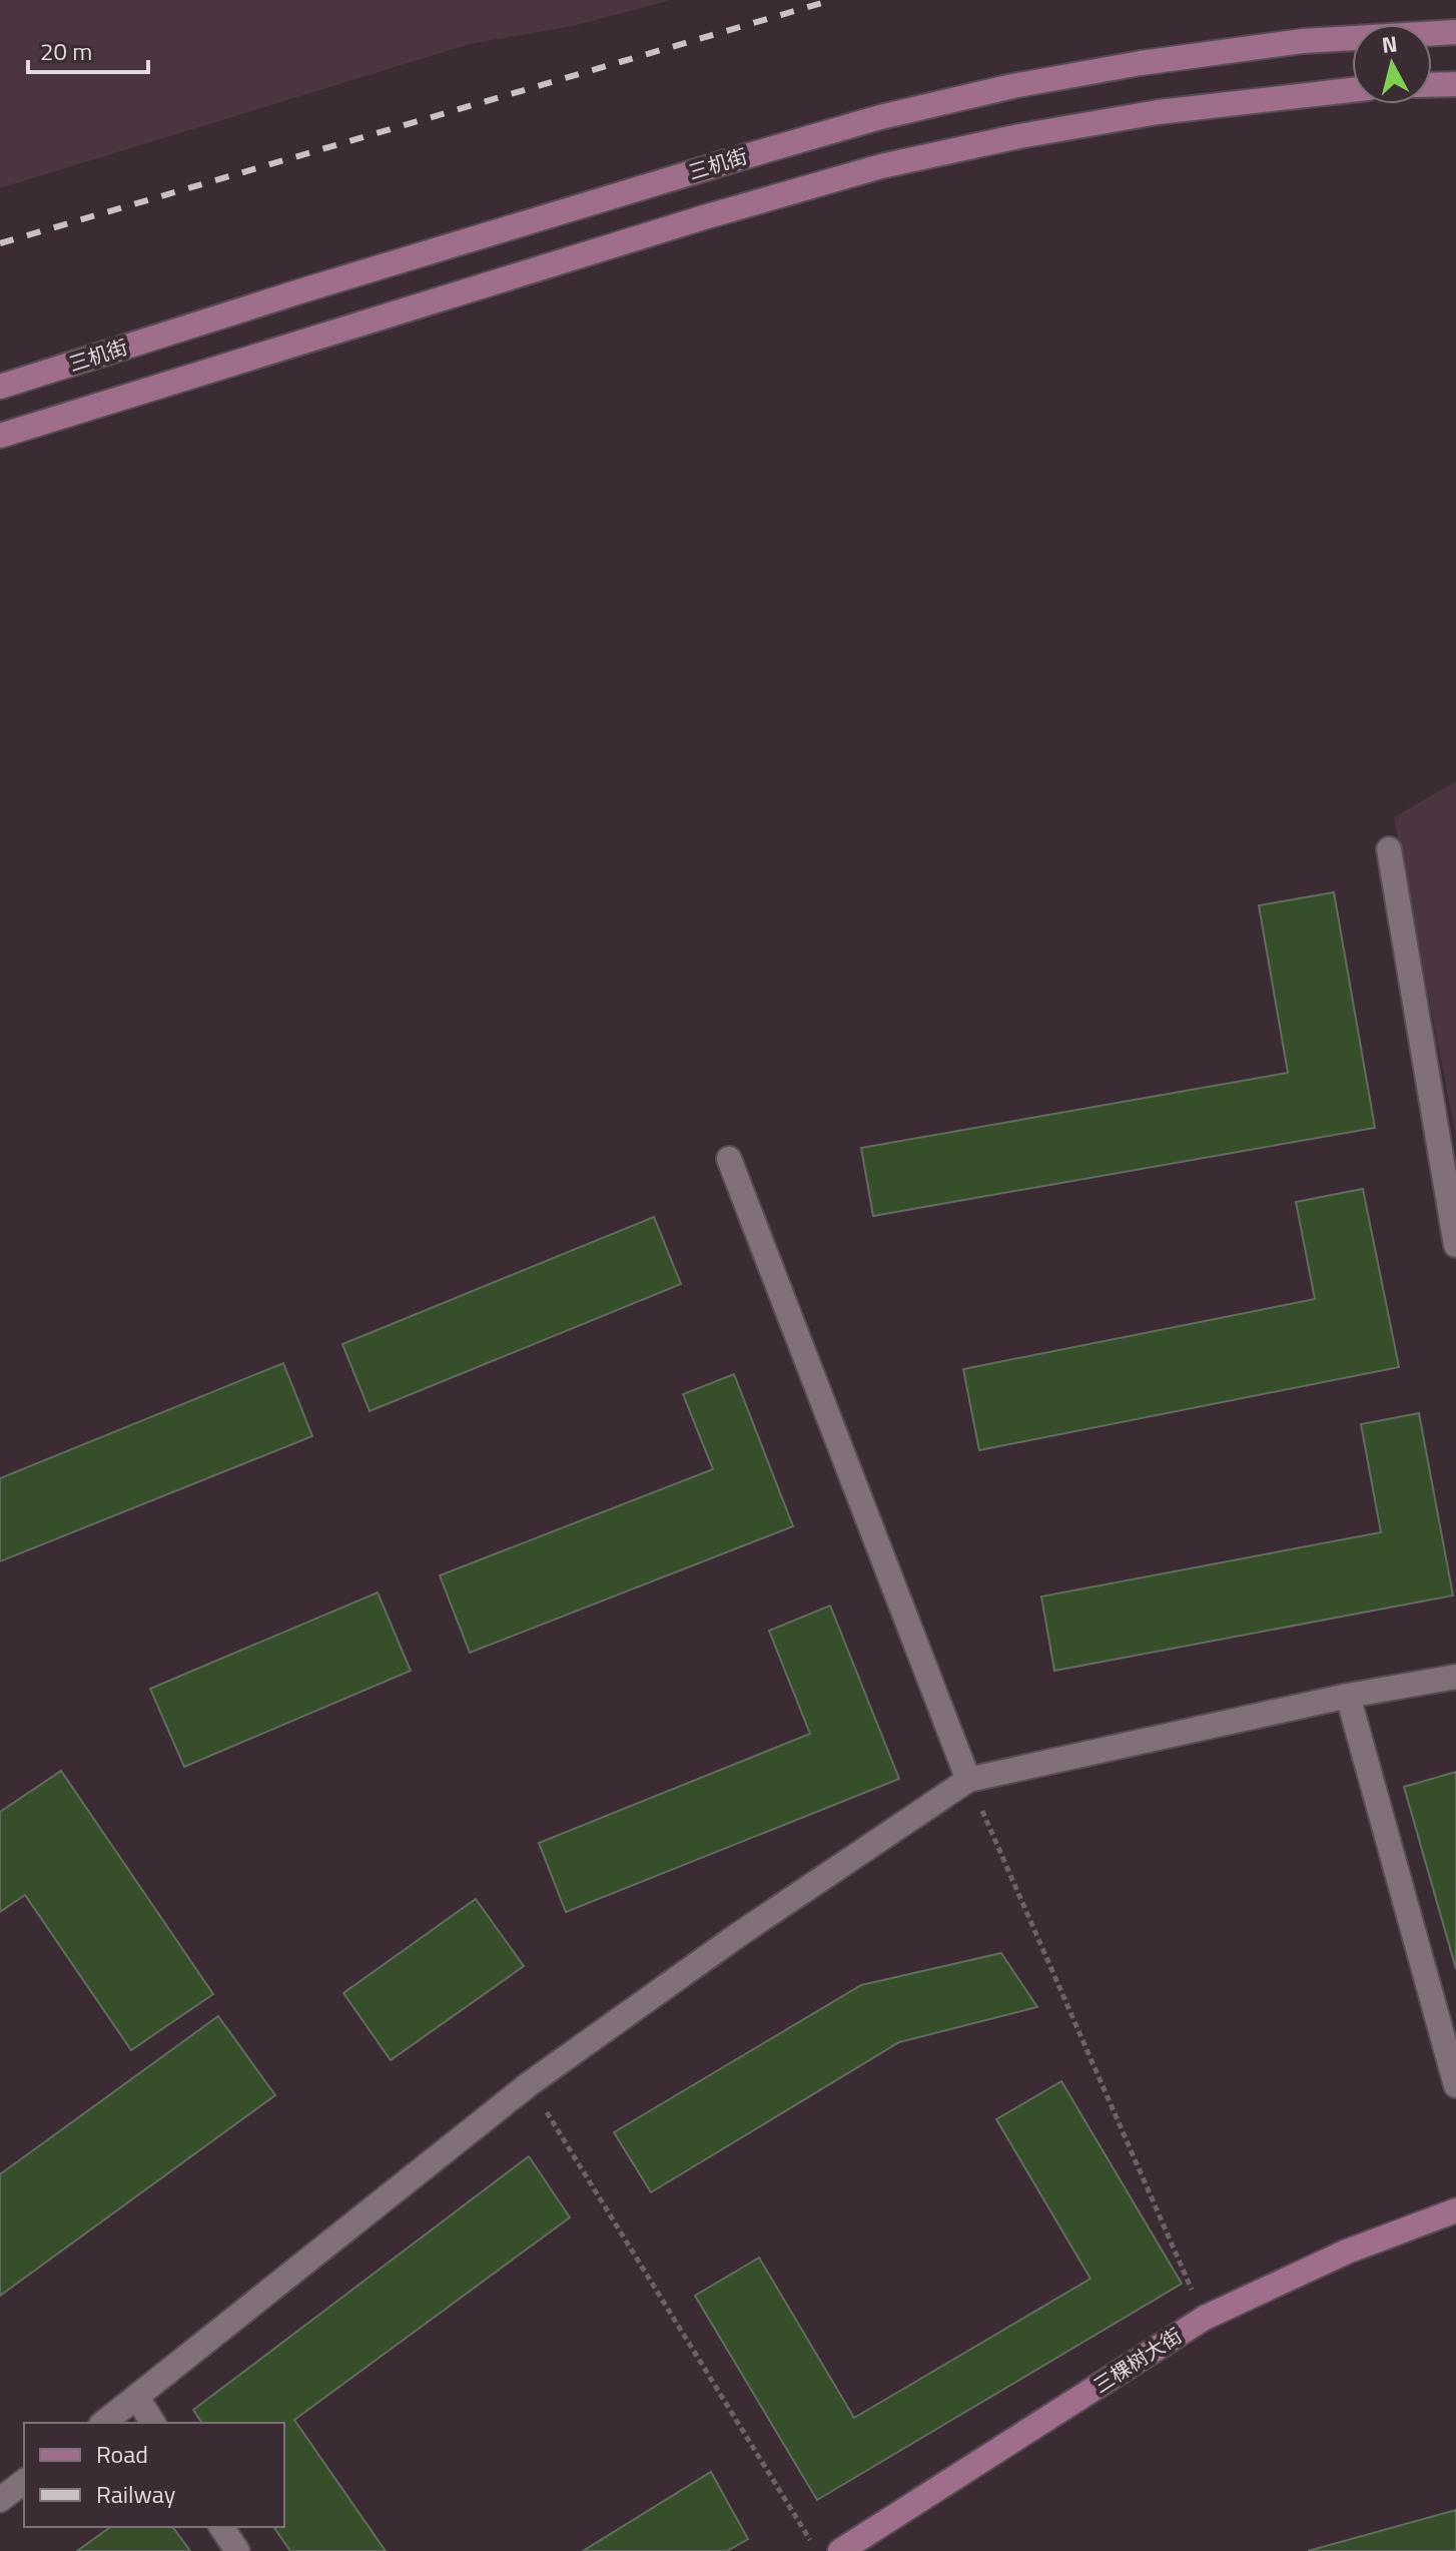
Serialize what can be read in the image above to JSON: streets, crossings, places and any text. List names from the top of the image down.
{
  "streets": {
    "street": ["三机街", "三棵树大街"]
  },
  "legend": ["Road", "Railway"],
  "scale_bar": "20 m",
  "north": "top"
}
